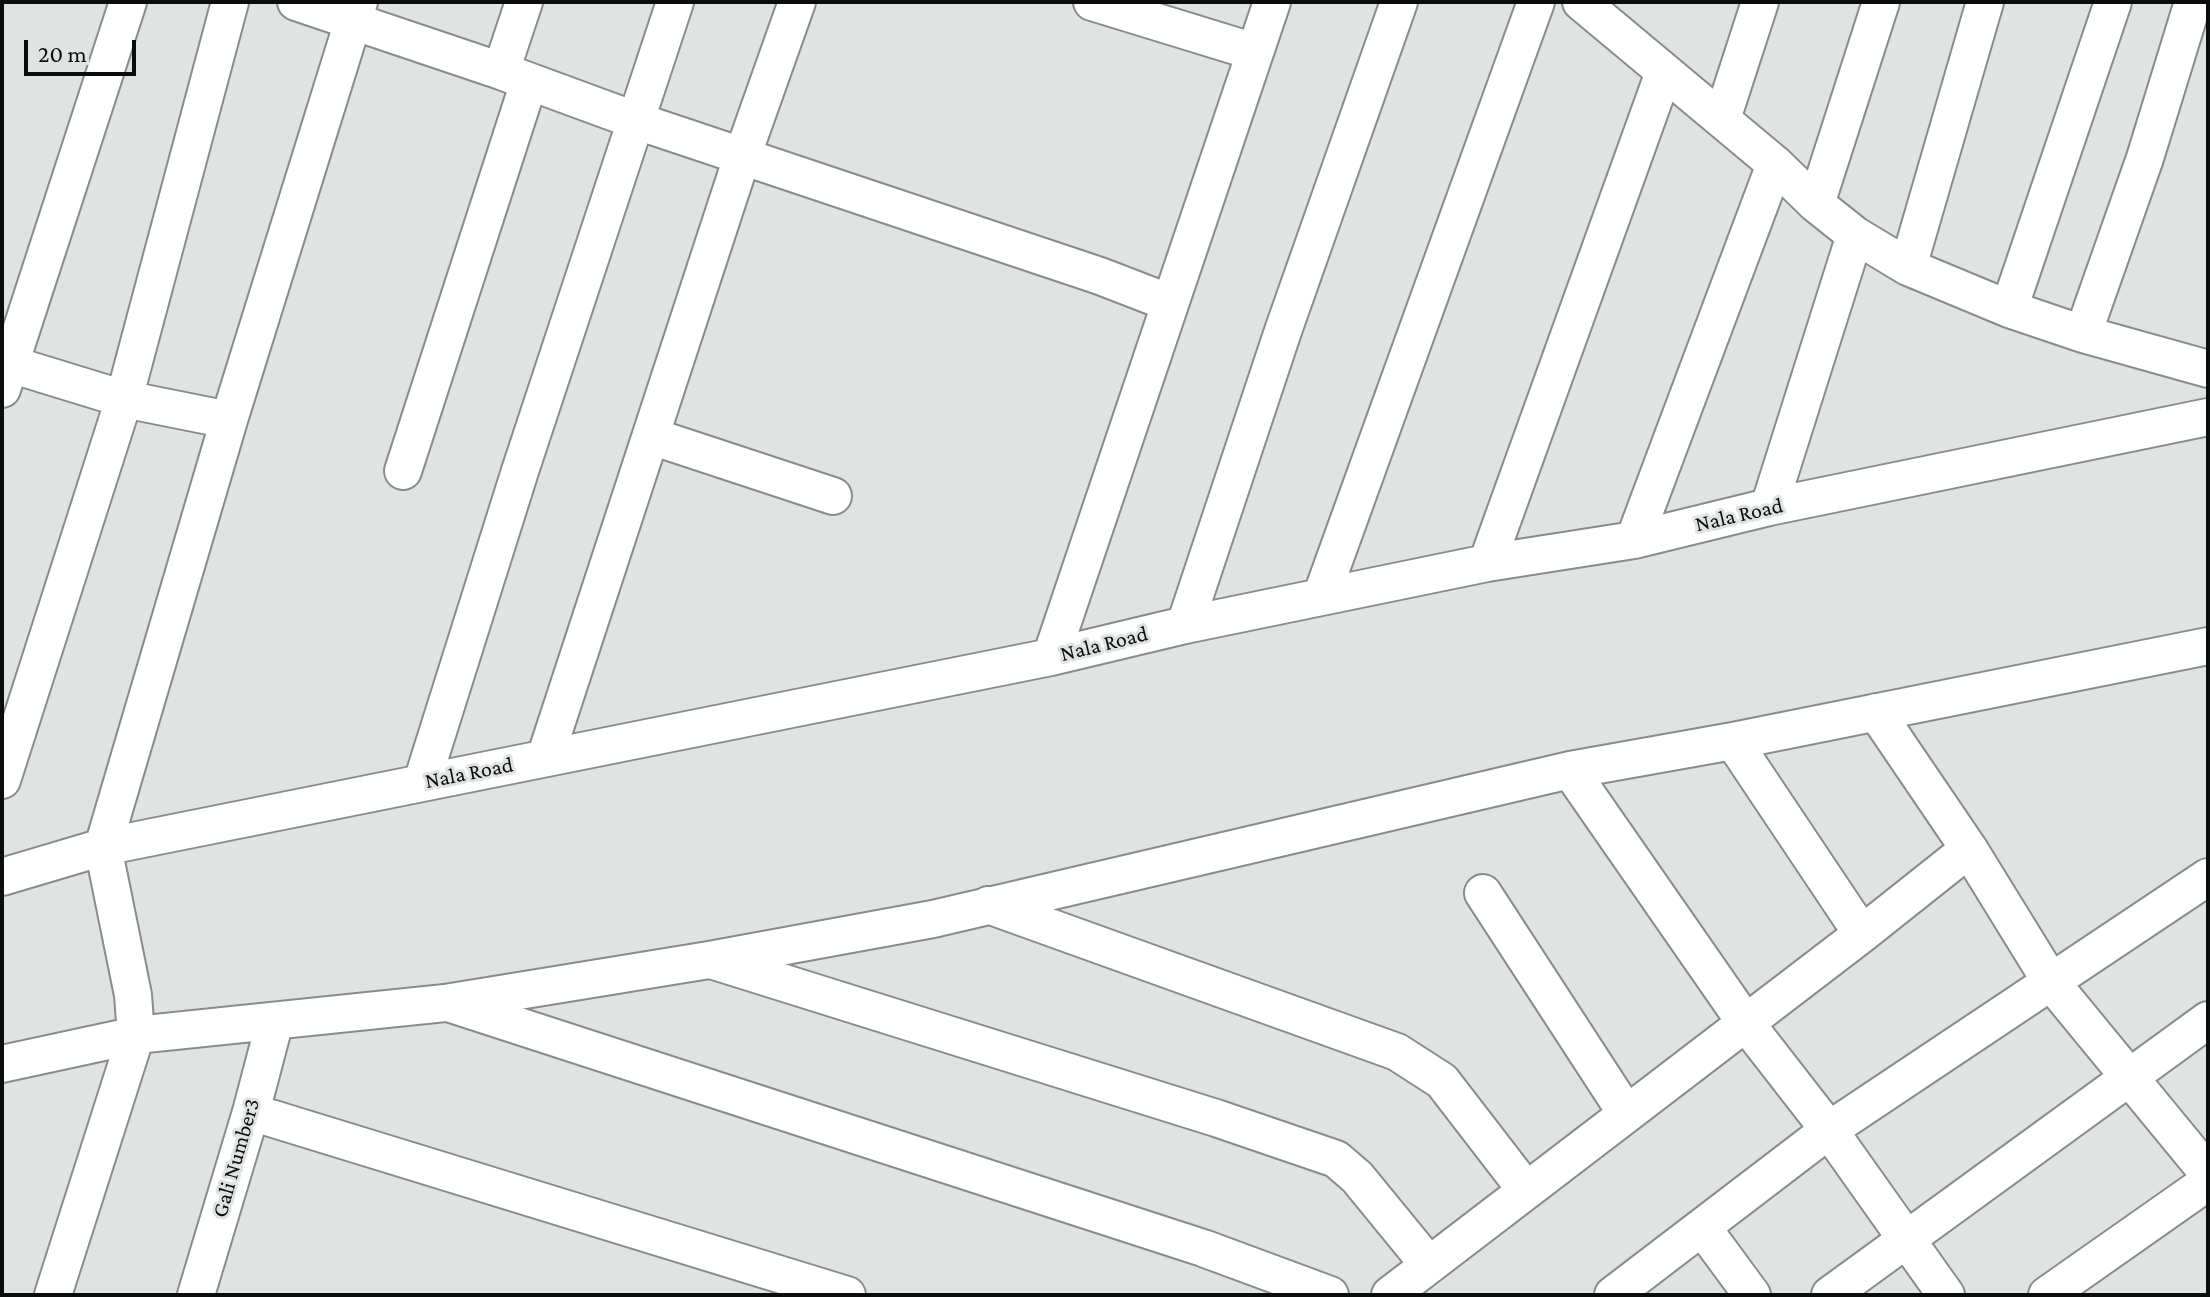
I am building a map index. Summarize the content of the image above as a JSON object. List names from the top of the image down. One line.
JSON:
{"streets":{"street":["Nala Road","Gali Number3"]},"scale_bar":"20 m"}
